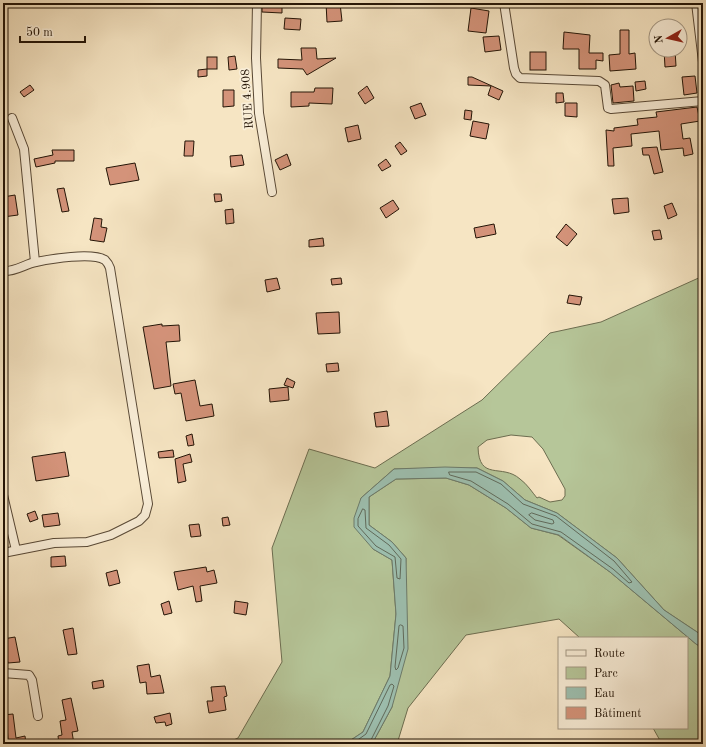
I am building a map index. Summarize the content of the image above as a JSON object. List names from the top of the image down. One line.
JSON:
{"streets":{"street":["RUE 4.908"]},"legend":["Route","Parc","Eau","Bâtiment"],"scale_bar":"50 m","north":"left"}
